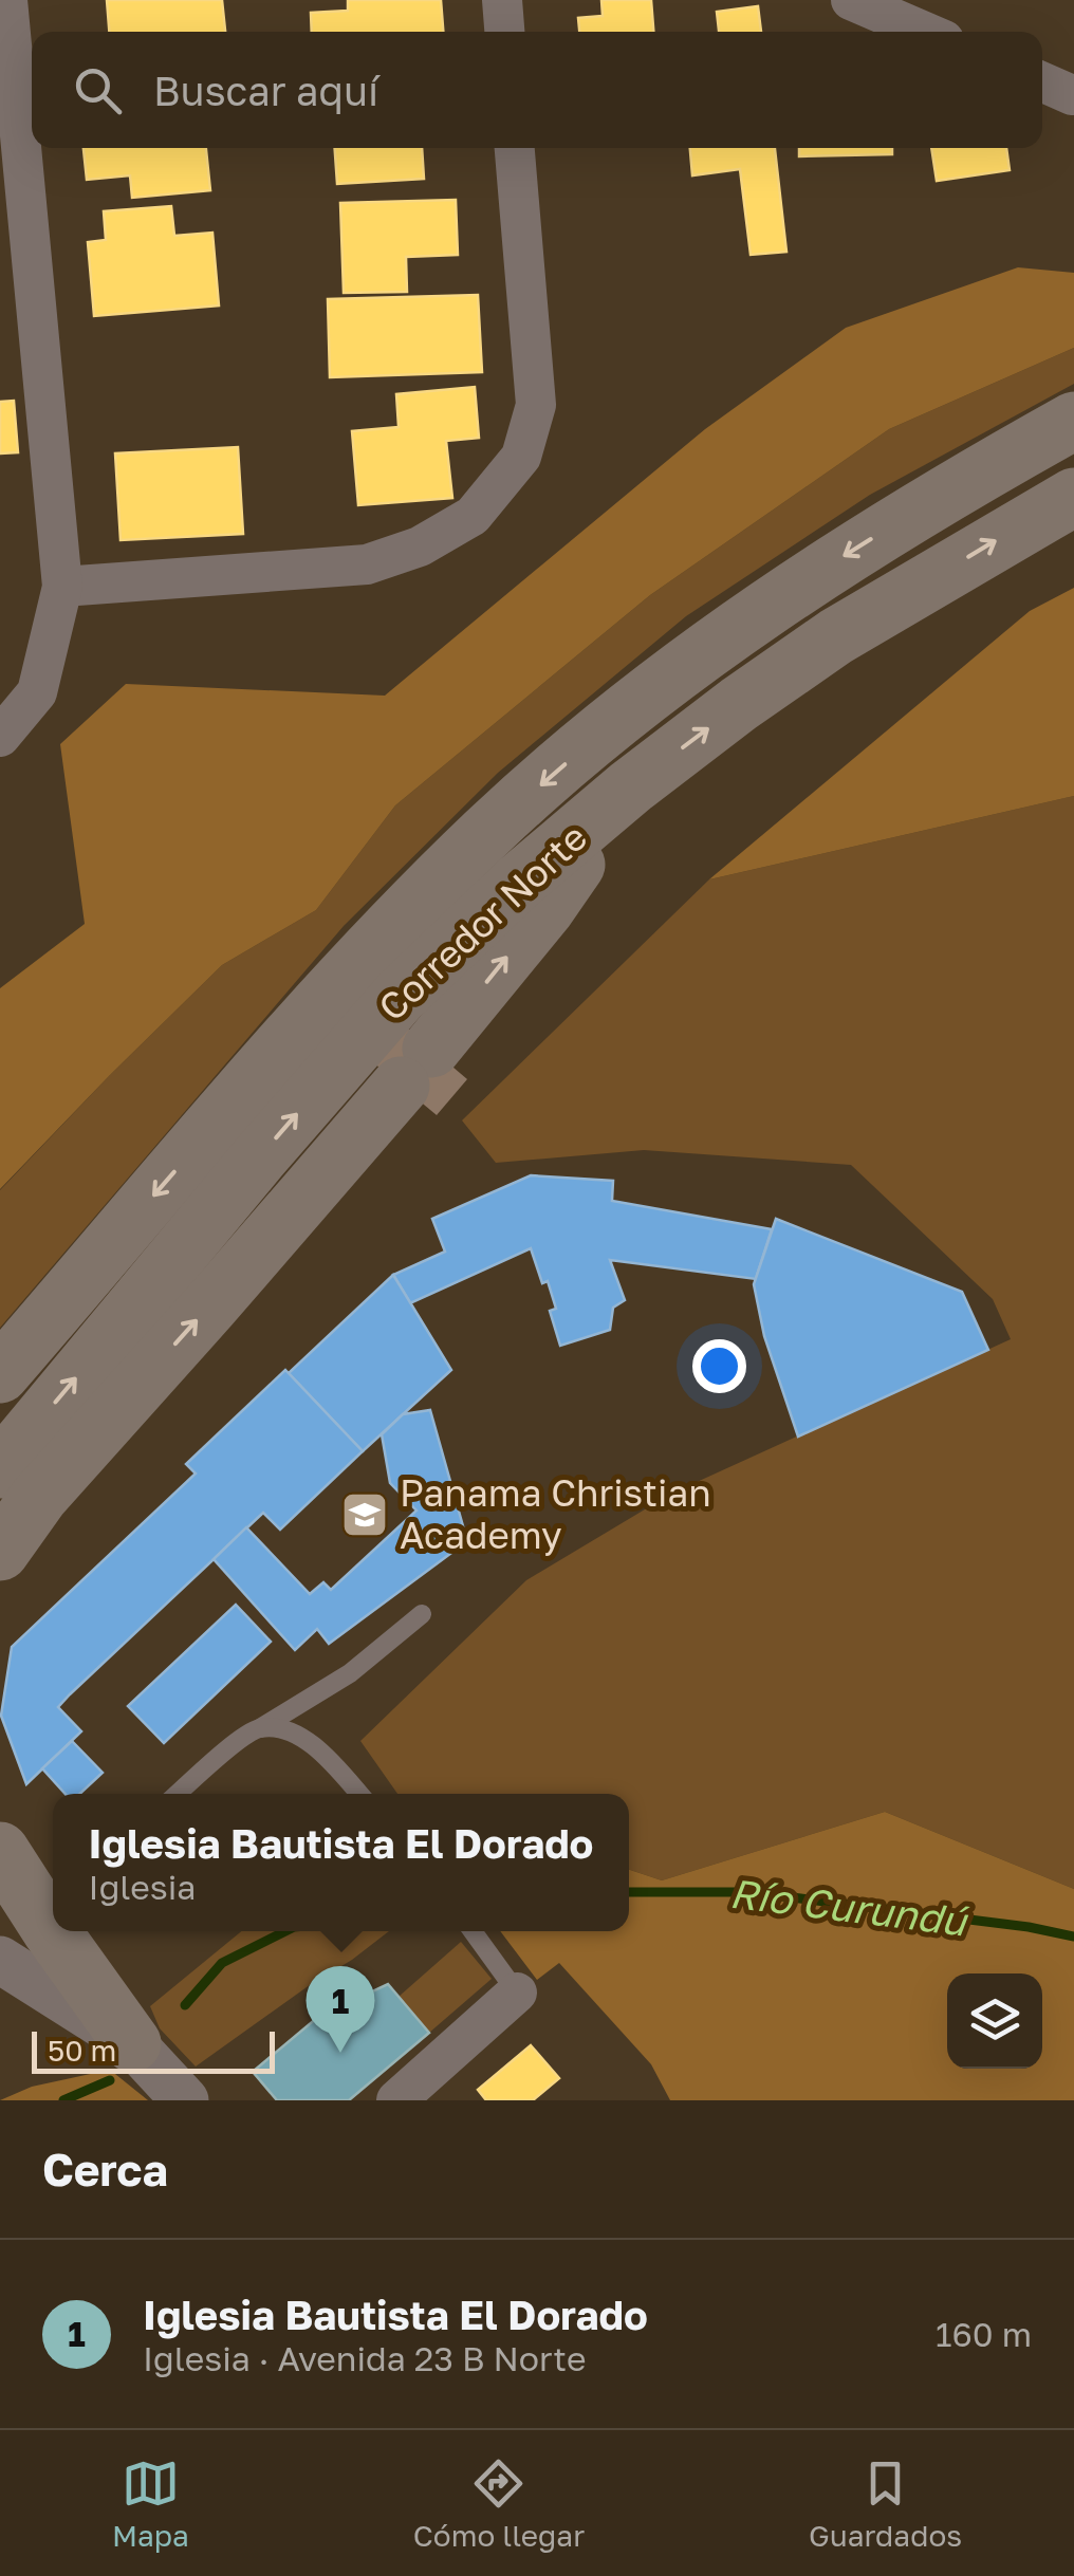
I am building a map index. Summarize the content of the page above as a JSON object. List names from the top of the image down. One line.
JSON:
{"streets":{"highway":["Corredor Norte"]},"water":["Río Curundú"],"places":{"school or university":["Panama Christian Academy"]},"scale_bar":"50 m","page":{"search":"Buscar aquí","popup":["Iglesia Bautista El Dorado","Iglesia"],"pins":"1","scale":"50 m","heading":"Cerca","list":[{"mark":"1","name":"Iglesia Bautista El Dorado","note":"Iglesia · Avenida 23 B Norte","value":"160 m"}],"nav":["Mapa","Cómo llegar","Guardados"]}}
